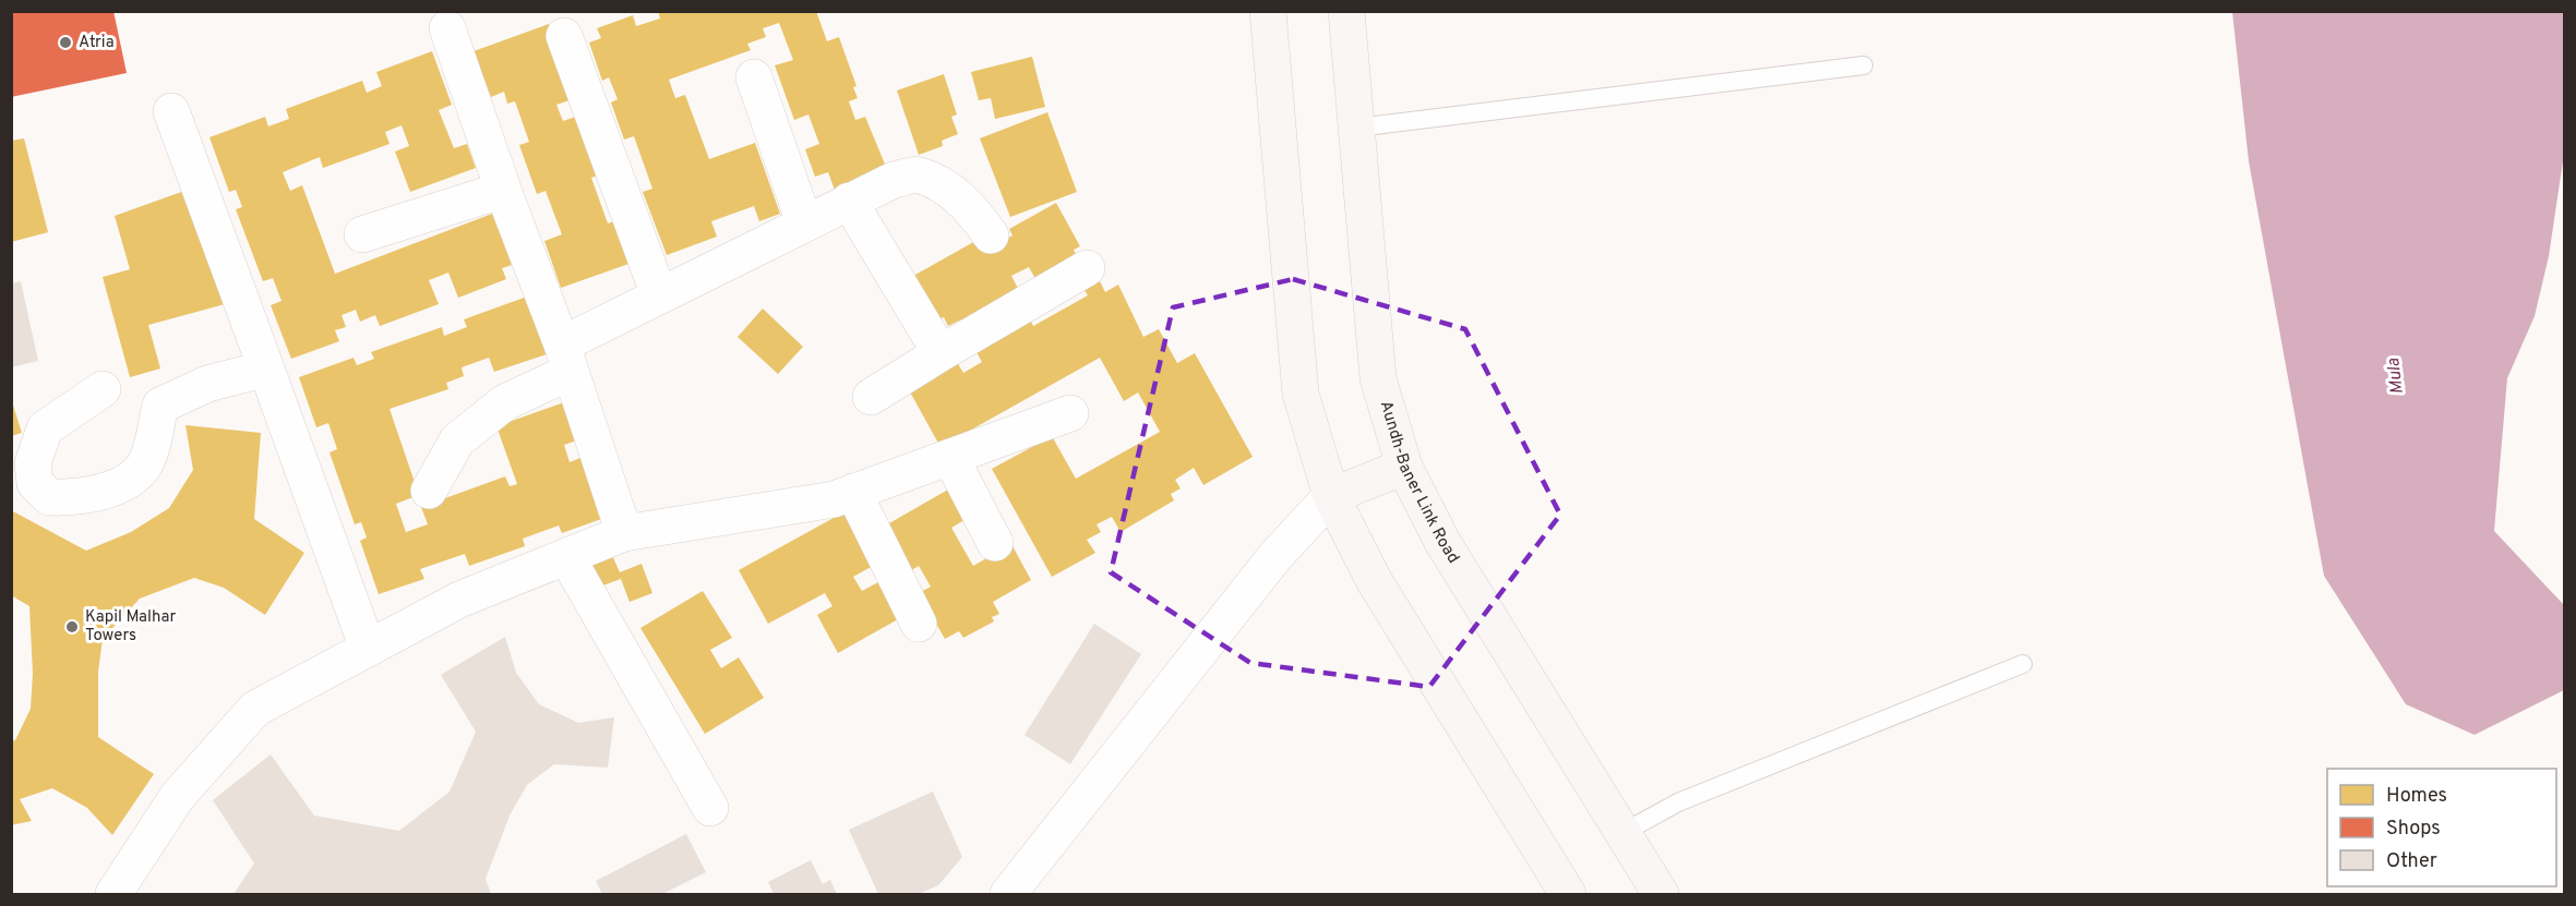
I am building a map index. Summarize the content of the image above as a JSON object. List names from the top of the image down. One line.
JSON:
{"streets":{"main road":["Aundh-Baner Link Road"]},"water":["Mula"],"places":["Atria","Kapil Malhar Towers"],"legend":["Homes","Shops","Other"]}
